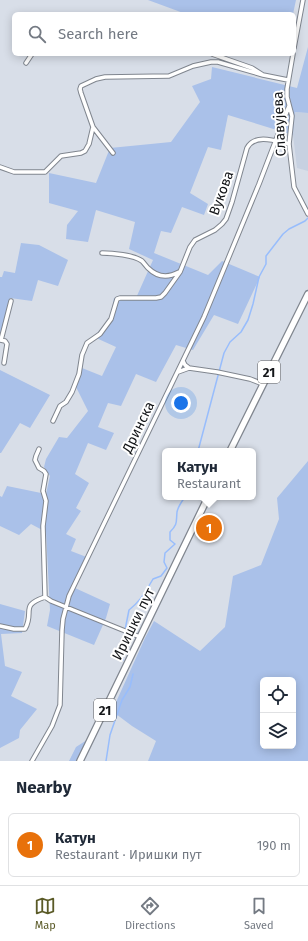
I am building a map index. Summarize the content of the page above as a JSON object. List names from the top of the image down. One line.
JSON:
{"streets":{"main road":["21","Иришки пут"],"street":["Славујева","Вукова","Дринска"]},"crossings":[["Славујева","Вукова"],["Славујева","Дринска"],["Вукова","Дринска"]],"page":{"search":"Search here","popup":["Катун","Restaurant"],"pins":"1","heading":"Nearby","list":[{"mark":"1","name":"Катун","note":"Restaurant · Иришки пут","value":"190 m"}],"nav":["Map","Directions","Saved"]}}
